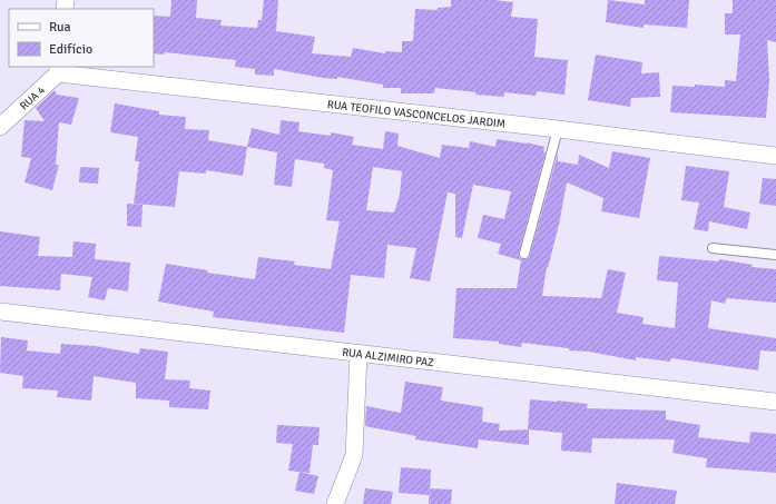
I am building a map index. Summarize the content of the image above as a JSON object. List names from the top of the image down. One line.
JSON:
{"streets":{"street":["RUA 4","RUA TEOFILO VASCONCELOS JARDIM","RUA ALZIMIRO PAZ"]},"crossings":[["RUA 4","RUA TEOFILO VASCONCELOS JARDIM"]],"legend":["Rua","Edifício"]}
